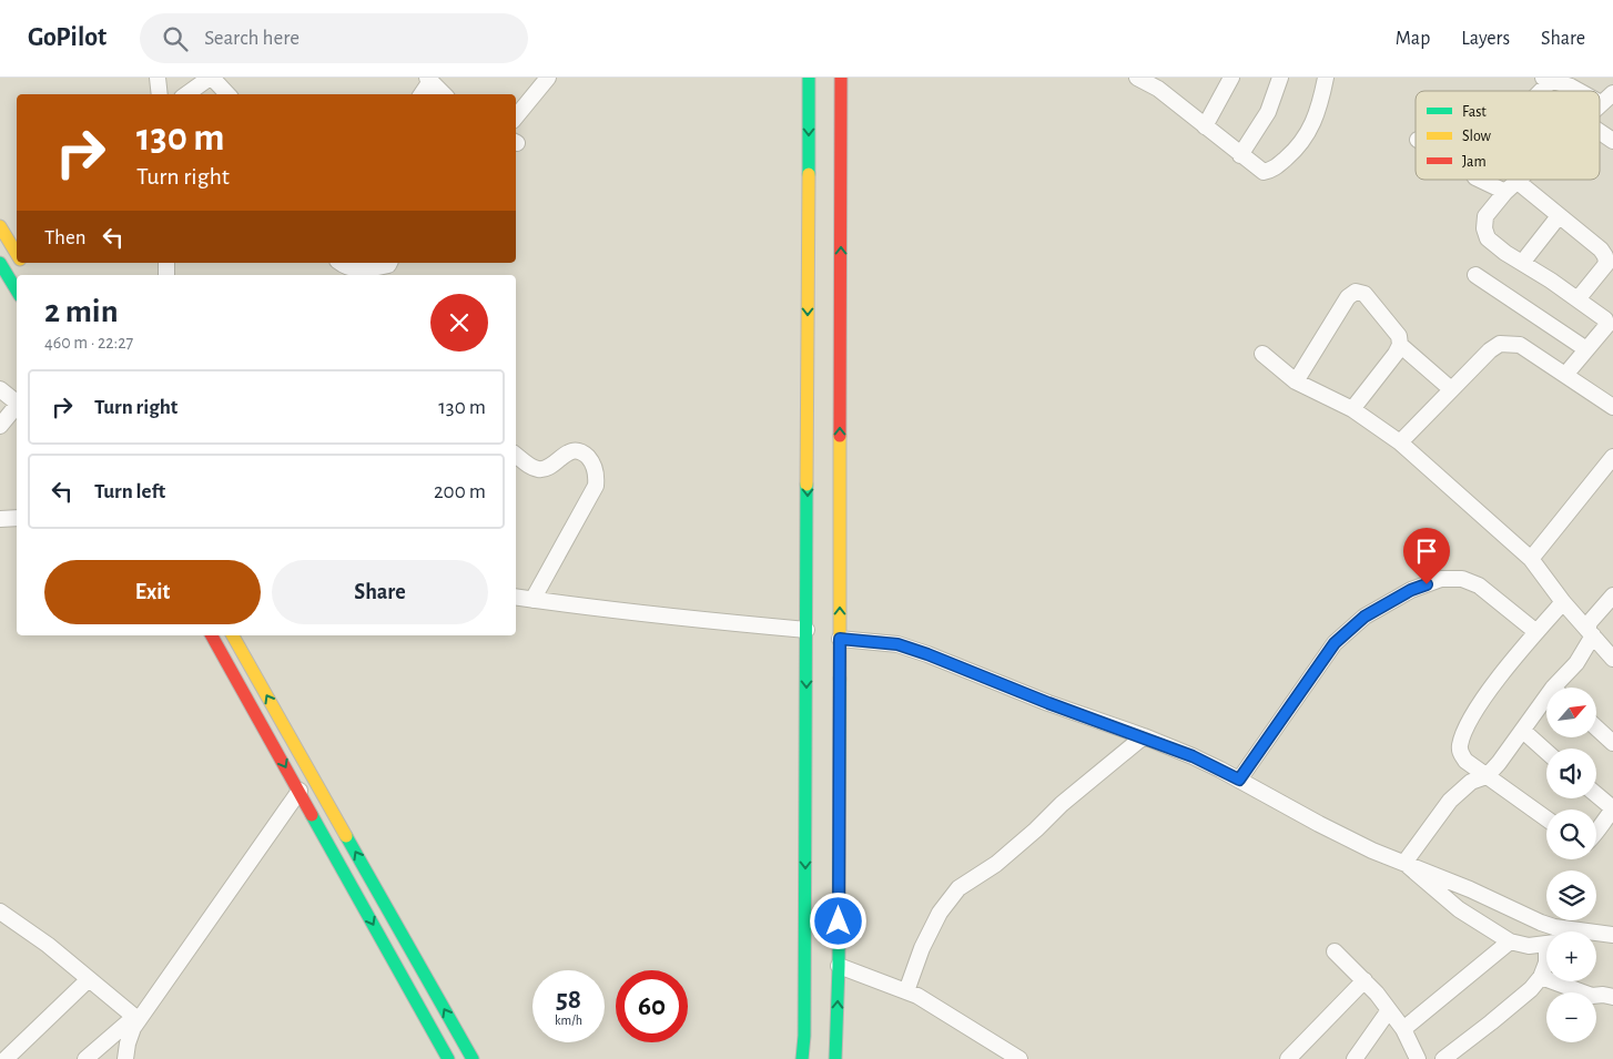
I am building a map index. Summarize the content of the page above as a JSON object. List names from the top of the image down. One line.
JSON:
{"legend":["Fast","Slow","Jam"],"north":"top right","page":{"header":"GoPilot","search":"Search here","nav":["Map","Layers","Share"],"turn":["130 m","Turn right"],"then":"Then","heading":["2 min","460 m · 22:27"],"list":[{"name":"Turn right","value":"130 m"},{"name":"Turn left","value":"200 m"}],"buttons":["Exit","Share"],"map_buttons":["+","−"],"speed":"58 km/h","limit":"60"}}
